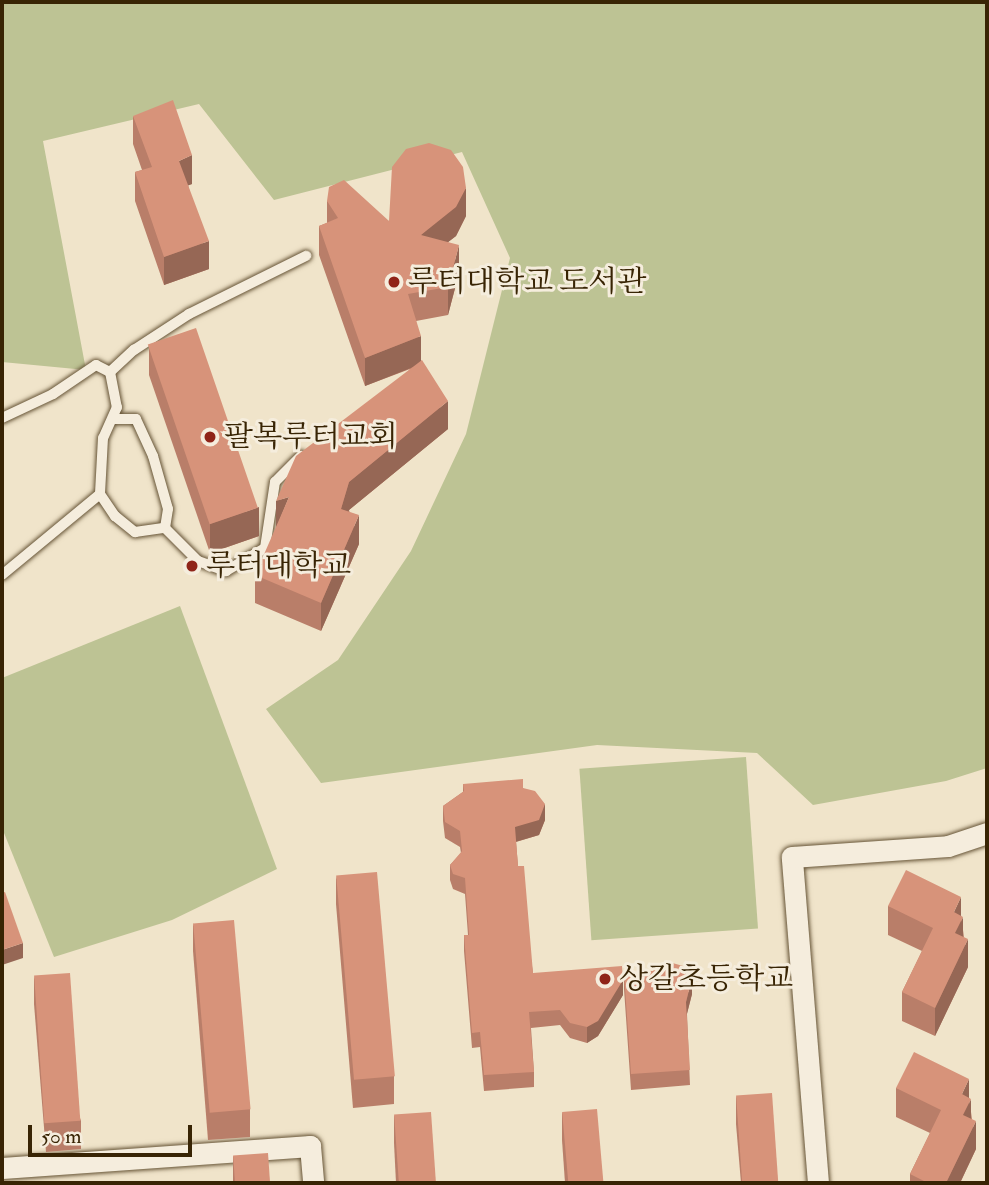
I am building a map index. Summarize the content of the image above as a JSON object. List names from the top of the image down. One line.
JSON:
{"places":["루터대학교 도서관","팔복루터교회","루터대학교","상갈초등학교"],"scale_bar":"50 m"}
